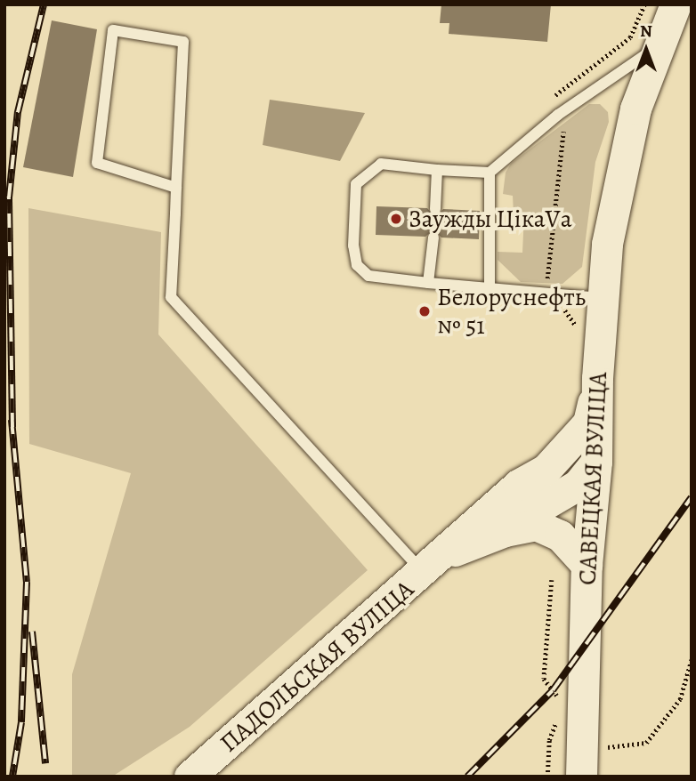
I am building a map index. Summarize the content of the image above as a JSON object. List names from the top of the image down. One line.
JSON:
{"streets":{"main road":["САВЕЦКАЯ ВУЛІЦА","ПАДОЛЬСКАЯ ВУЛІЦА"]},"crossings":[["САВЕЦКАЯ ВУЛІЦА","ПАДОЛЬСКАЯ ВУЛІЦА"]],"places":["Заужды ЦікаVа","Белоруснефть № 51"],"north":"top"}
